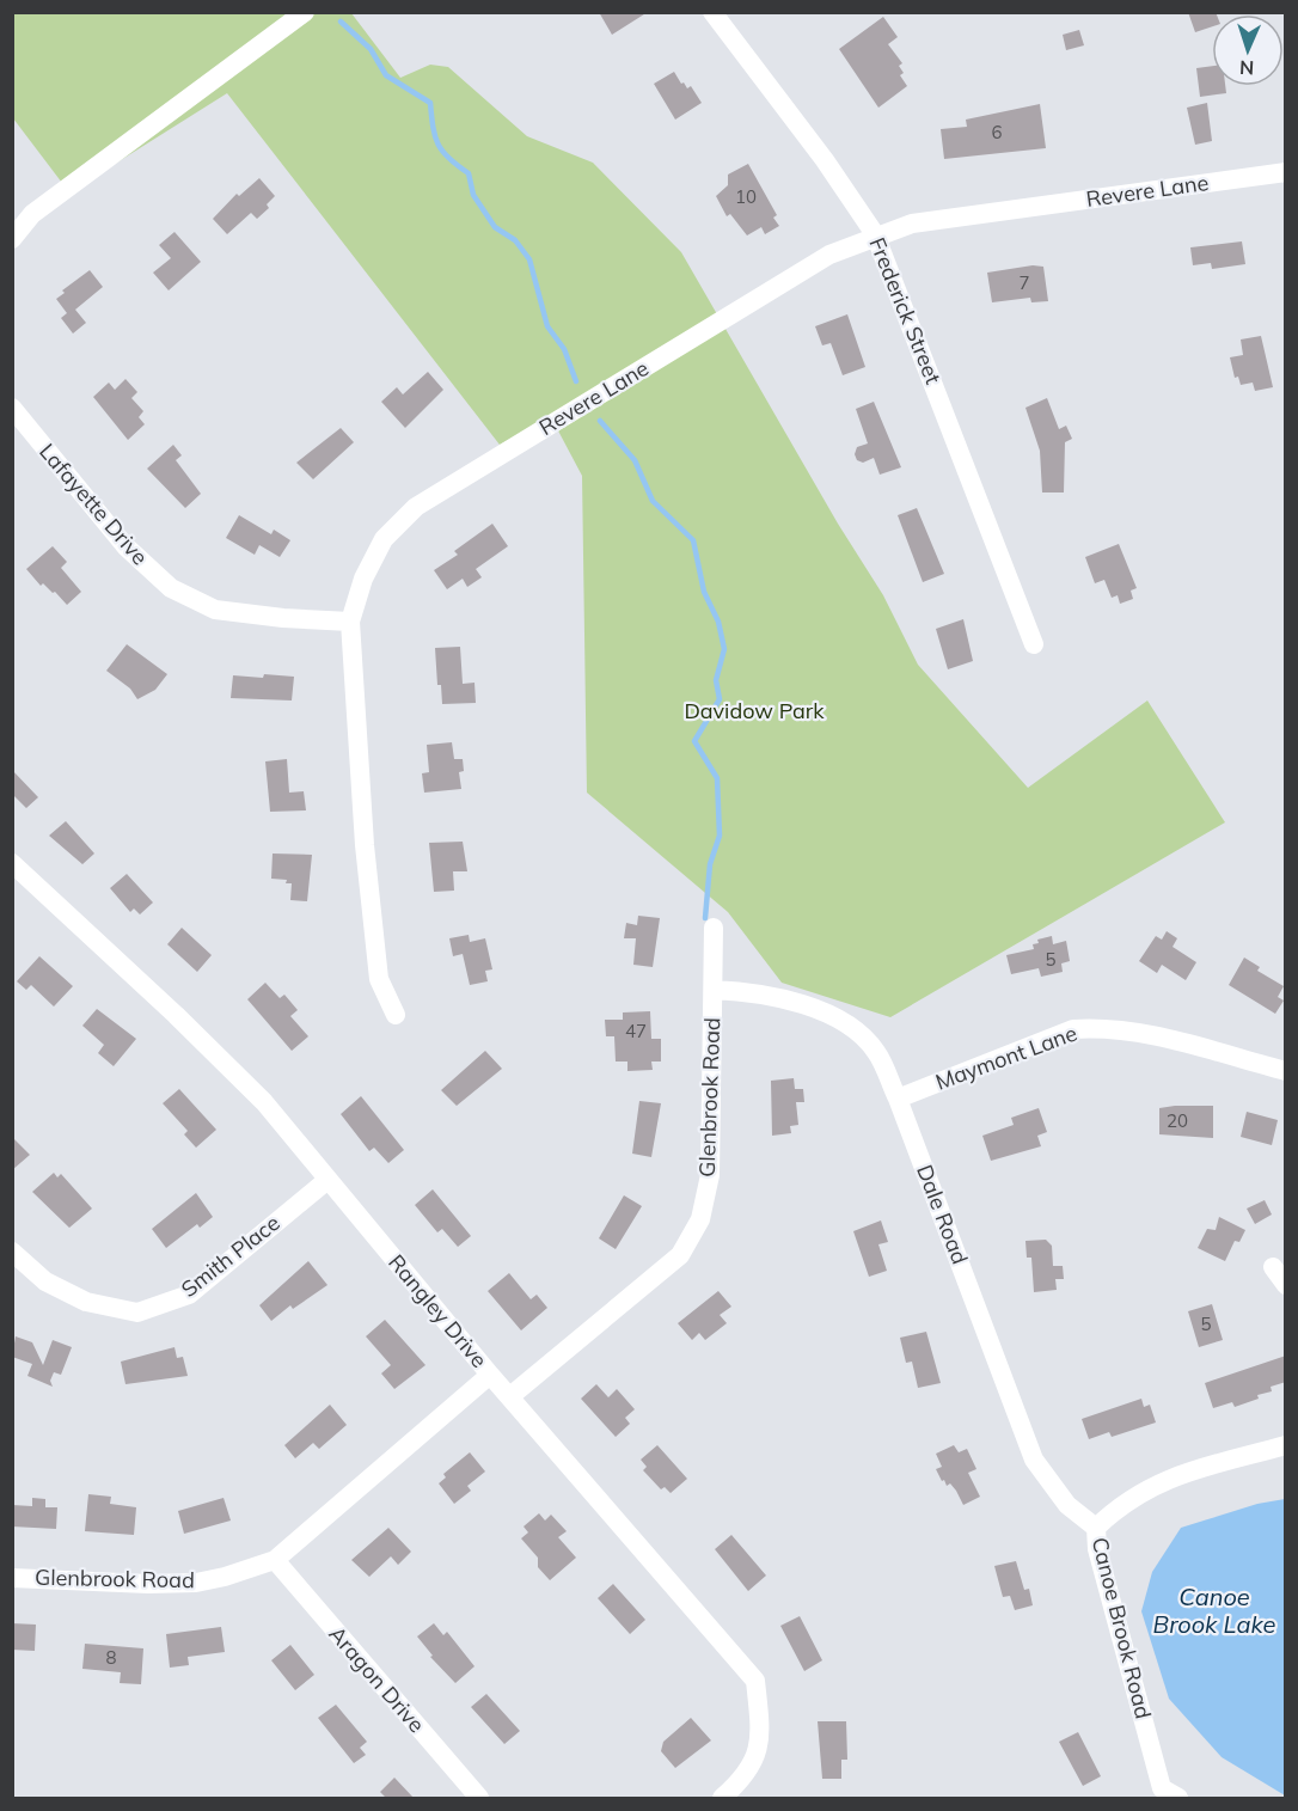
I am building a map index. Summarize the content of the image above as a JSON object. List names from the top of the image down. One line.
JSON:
{"streets":{"street":["Revere Lane","Frederick Street","Lafayette Drive","Maymont Lane","Glenbrook Road","Dale Road","Smith Place","Rangley Drive","Canoe Brook Road","Aragon Drive"]},"crossings":[["Revere Lane","Frederick Street"],["Revere Lane","Lafayette Drive"],["Maymont Lane","Dale Road"],["Glenbrook Road","Dale Road"],["Glenbrook Road","Rangley Drive"],["Glenbrook Road","Aragon Drive"],["Dale Road","Canoe Brook Road"],["Smith Place","Rangley Drive"]],"water":["Canoe Brook Lake"],"parks":["Davidow Park"],"house_numbers":["6","10","7","5","47","20","5","8"],"north":"bottom"}
